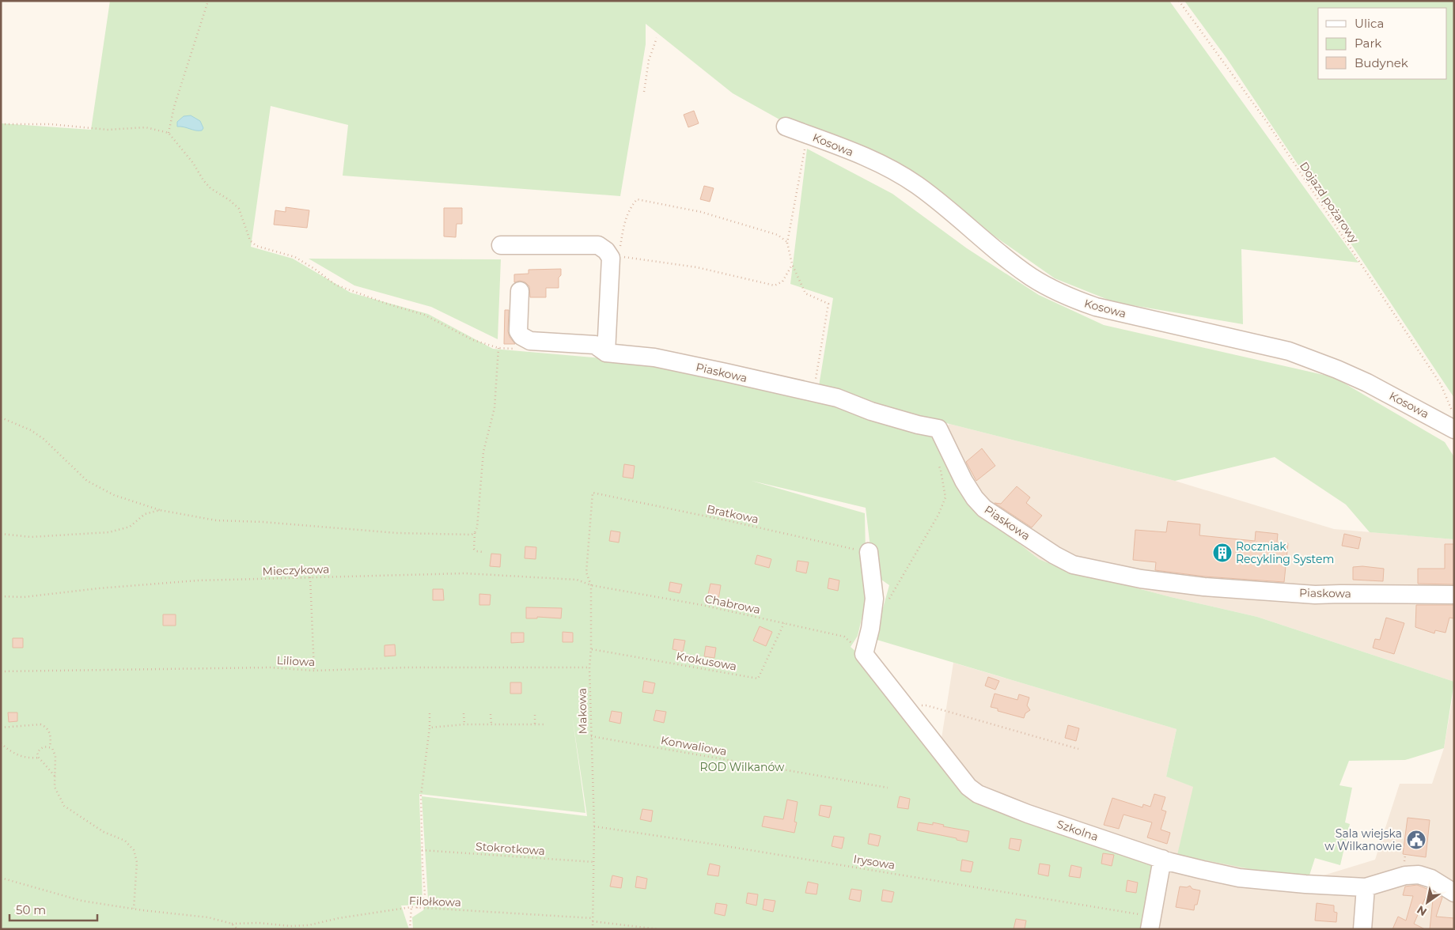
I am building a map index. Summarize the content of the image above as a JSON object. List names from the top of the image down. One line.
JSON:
{"streets":{"street":["Kosowa","Piaskowa","Szkolna"],"path":["Dojazd pożarowy","Bratkowa","Mieczykowa","Chabrowa","Liliowa","Krokusowa","Makowa","Konwaliowa","Stokrotkowa","Irysowa","Filołkowa"]},"crossings":[["Kosowa","Dojazd pożarowy"],["Bratkowa","Makowa"],["Mieczykowa","Chabrowa"],["Mieczykowa","Makowa"],["Chabrowa","Krokusowa"],["Chabrowa","Makowa"],["Chabrowa","Szkolna"],["Liliowa","Makowa"],["Krokusowa","Makowa"],["Makowa","Konwaliowa"],["Makowa","Stokrotkowa"],["Makowa","Irysowa"],["Makowa","Filołkowa"]],"parks":["ROD Wilkanów"],"places":{"building":["Roczniak Recykling System"],"public building":["Sala wiejska w Wilkanowie"]},"legend":["Ulica","Park","Budynek"],"scale_bar":"50 m","north":"bottom left"}
